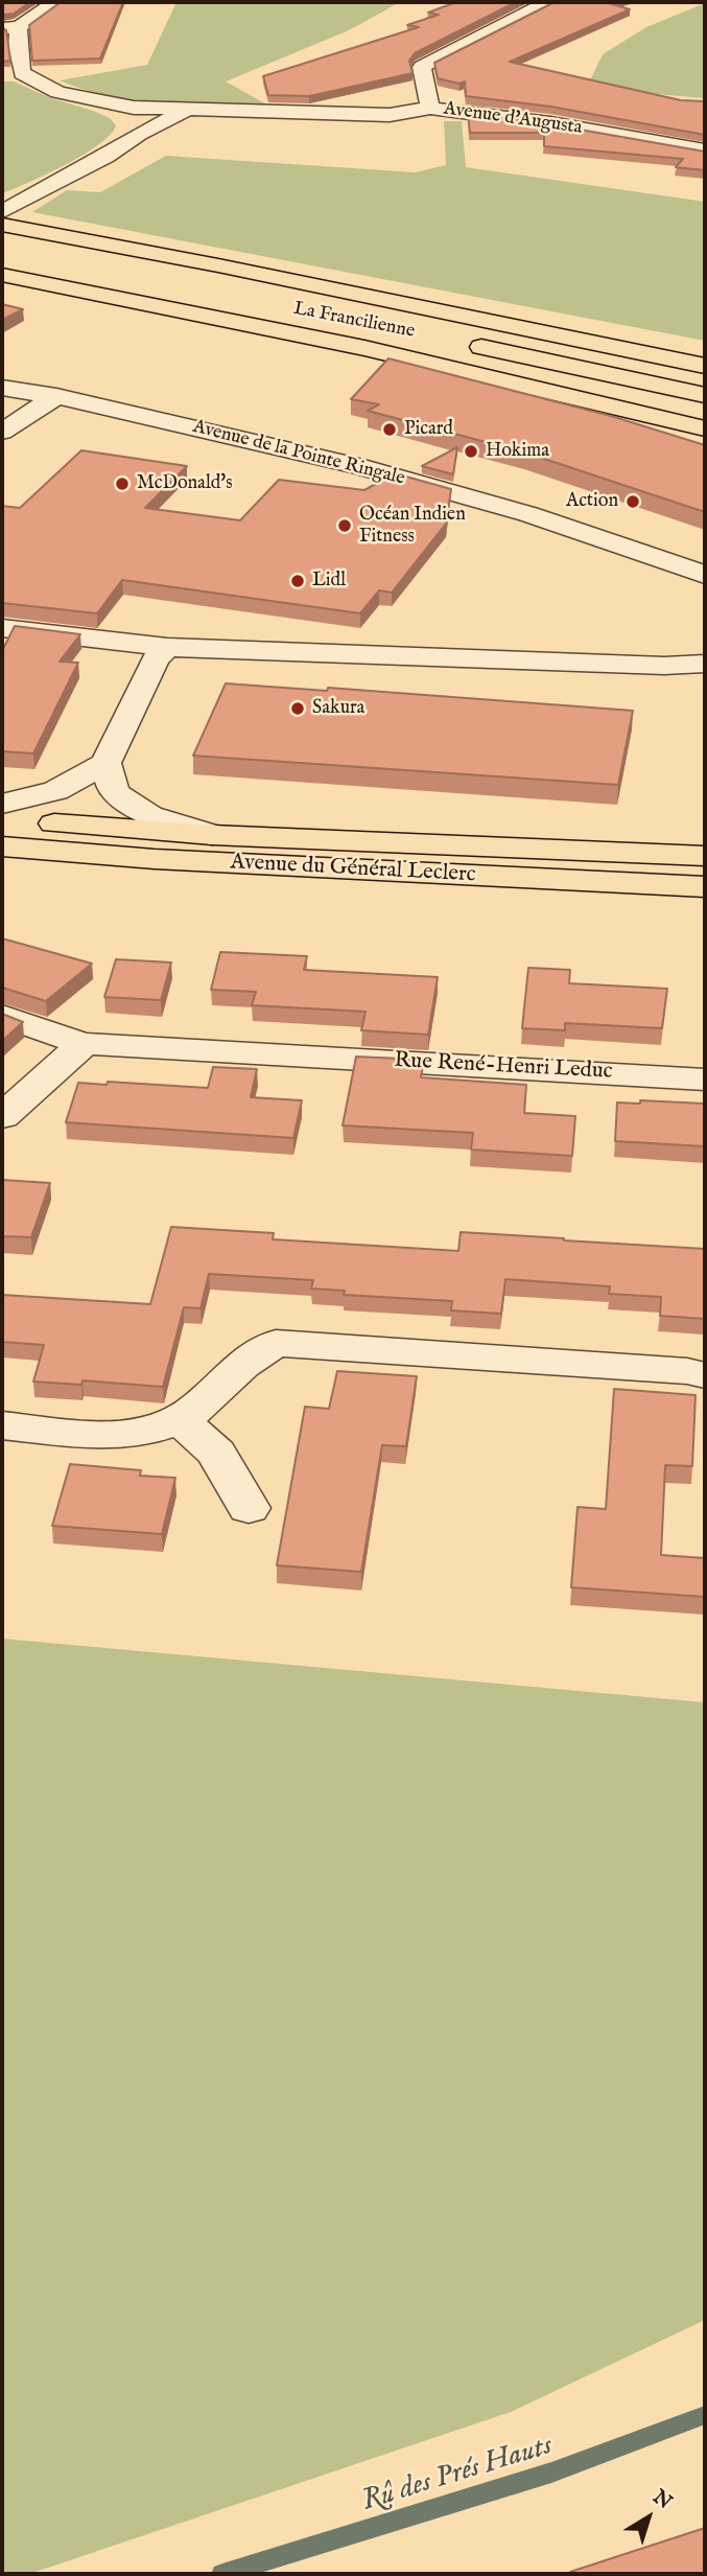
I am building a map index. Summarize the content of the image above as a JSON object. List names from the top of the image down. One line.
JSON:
{"streets":{"main road":["La Francilienne","Avenue du Général Leclerc"],"street":["Avenue d'Augusta","Avenue de la Pointe Ringale","Rue René-Henri Leduc"]},"water":["Rû des Prés Hauts"],"places":["Picard","Hokima","McDonald's","Action","Océan Indien Fitness","Lidl","Sakura"],"north":"top right"}
